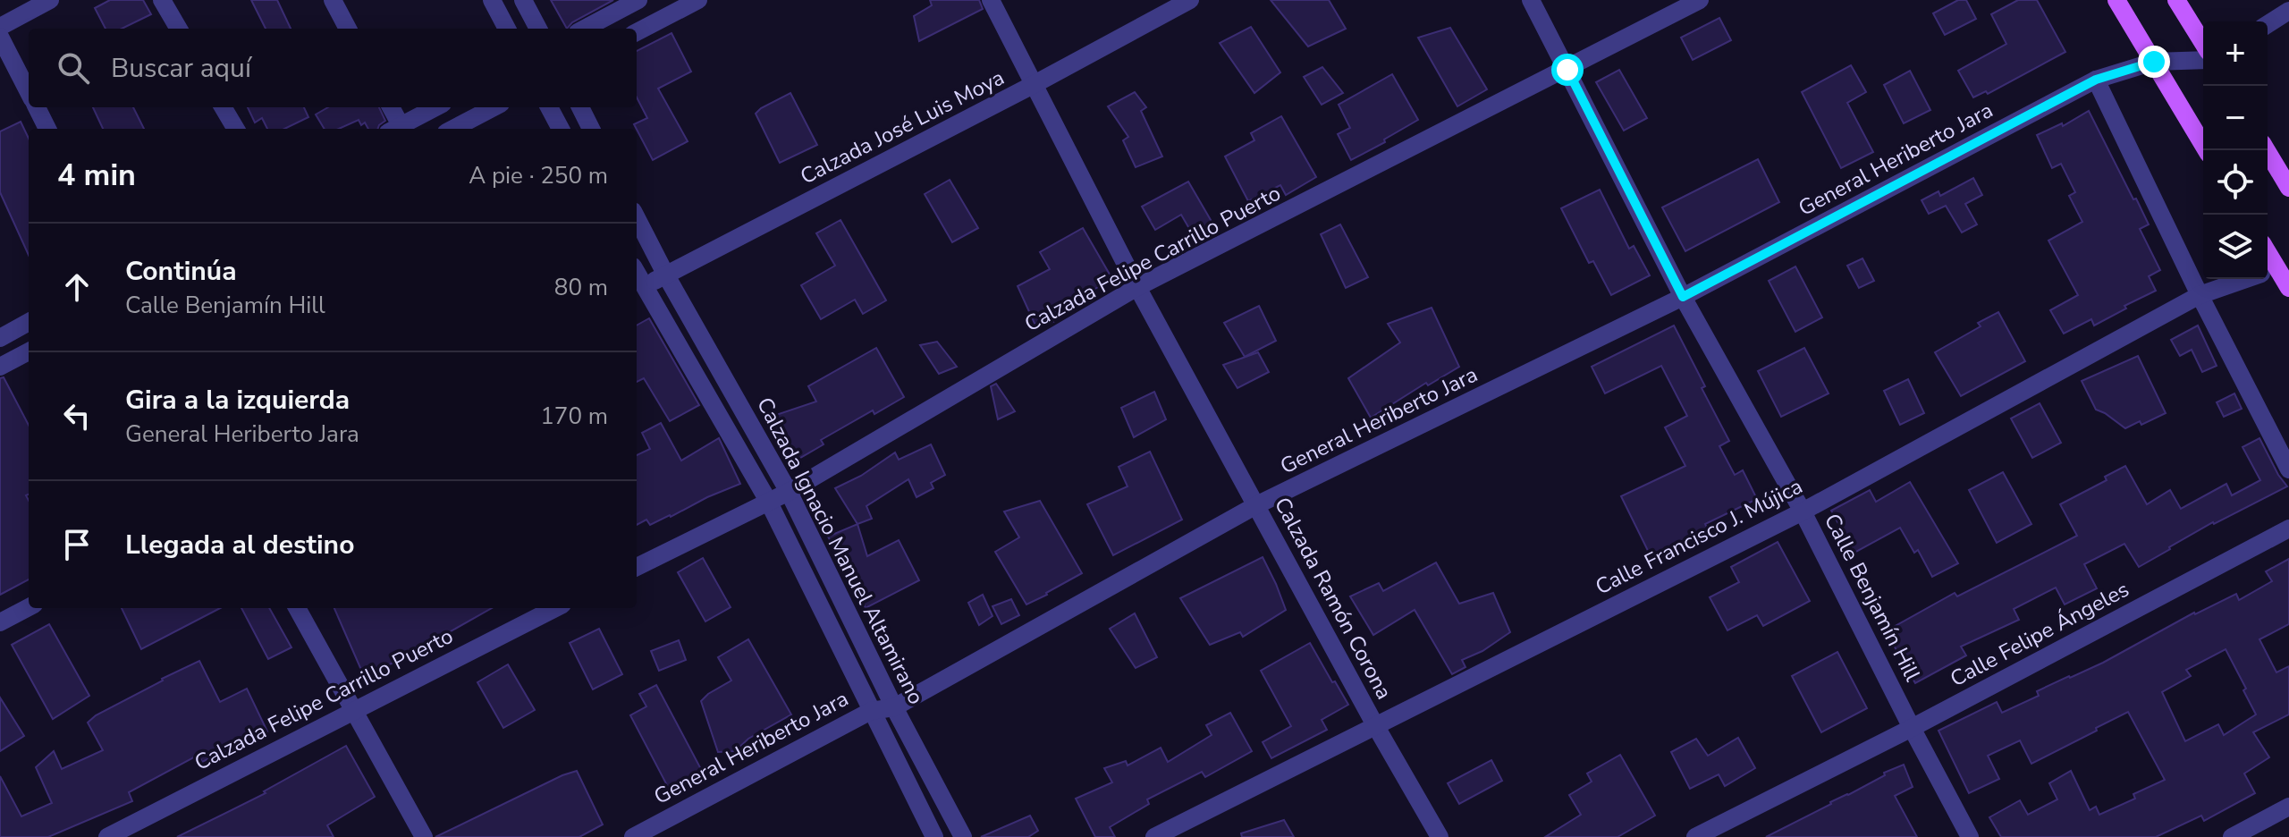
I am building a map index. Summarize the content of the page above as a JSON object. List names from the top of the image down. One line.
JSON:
{"streets":{"street":["Calzada José Luis Moya","General Heriberto Jara","Calzada Felipe Carrillo Puerto","Calle Francisco J. Mújica","Calzada Ignacio Manuel Altamirano","Calle Benjamín Hill","Calzada Ramón Corona","Calle Felipe Ángeles"]},"crossings":[["Calzada José Luis Moya","Calzada Ignacio Manuel Altamirano"],["Calzada José Luis Moya","Calzada Ramón Corona"],["General Heriberto Jara","Calzada Ignacio Manuel Altamirano"],["General Heriberto Jara","Calle Benjamín Hill"],["General Heriberto Jara","Calzada Ramón Corona"],["Calzada Felipe Carrillo Puerto","Calzada Ignacio Manuel Altamirano"],["Calzada Felipe Carrillo Puerto","Calle Benjamín Hill"],["Calzada Felipe Carrillo Puerto","Calzada Ramón Corona"],["Calle Francisco J. Mújica","Calle Benjamín Hill"],["Calle Francisco J. Mújica","Calzada Ramón Corona"],["Calle Benjamín Hill","Calle Felipe Ángeles"]],"page":{"map_buttons":["+","−"],"search":"Buscar aquí","heading":["4 min","A pie · 250 m"],"list":[["Continúa","Calle Benjamín Hill","80 m"],["Gira a la izquierda","General Heriberto Jara","170 m"],"Llegada al destino"]}}
